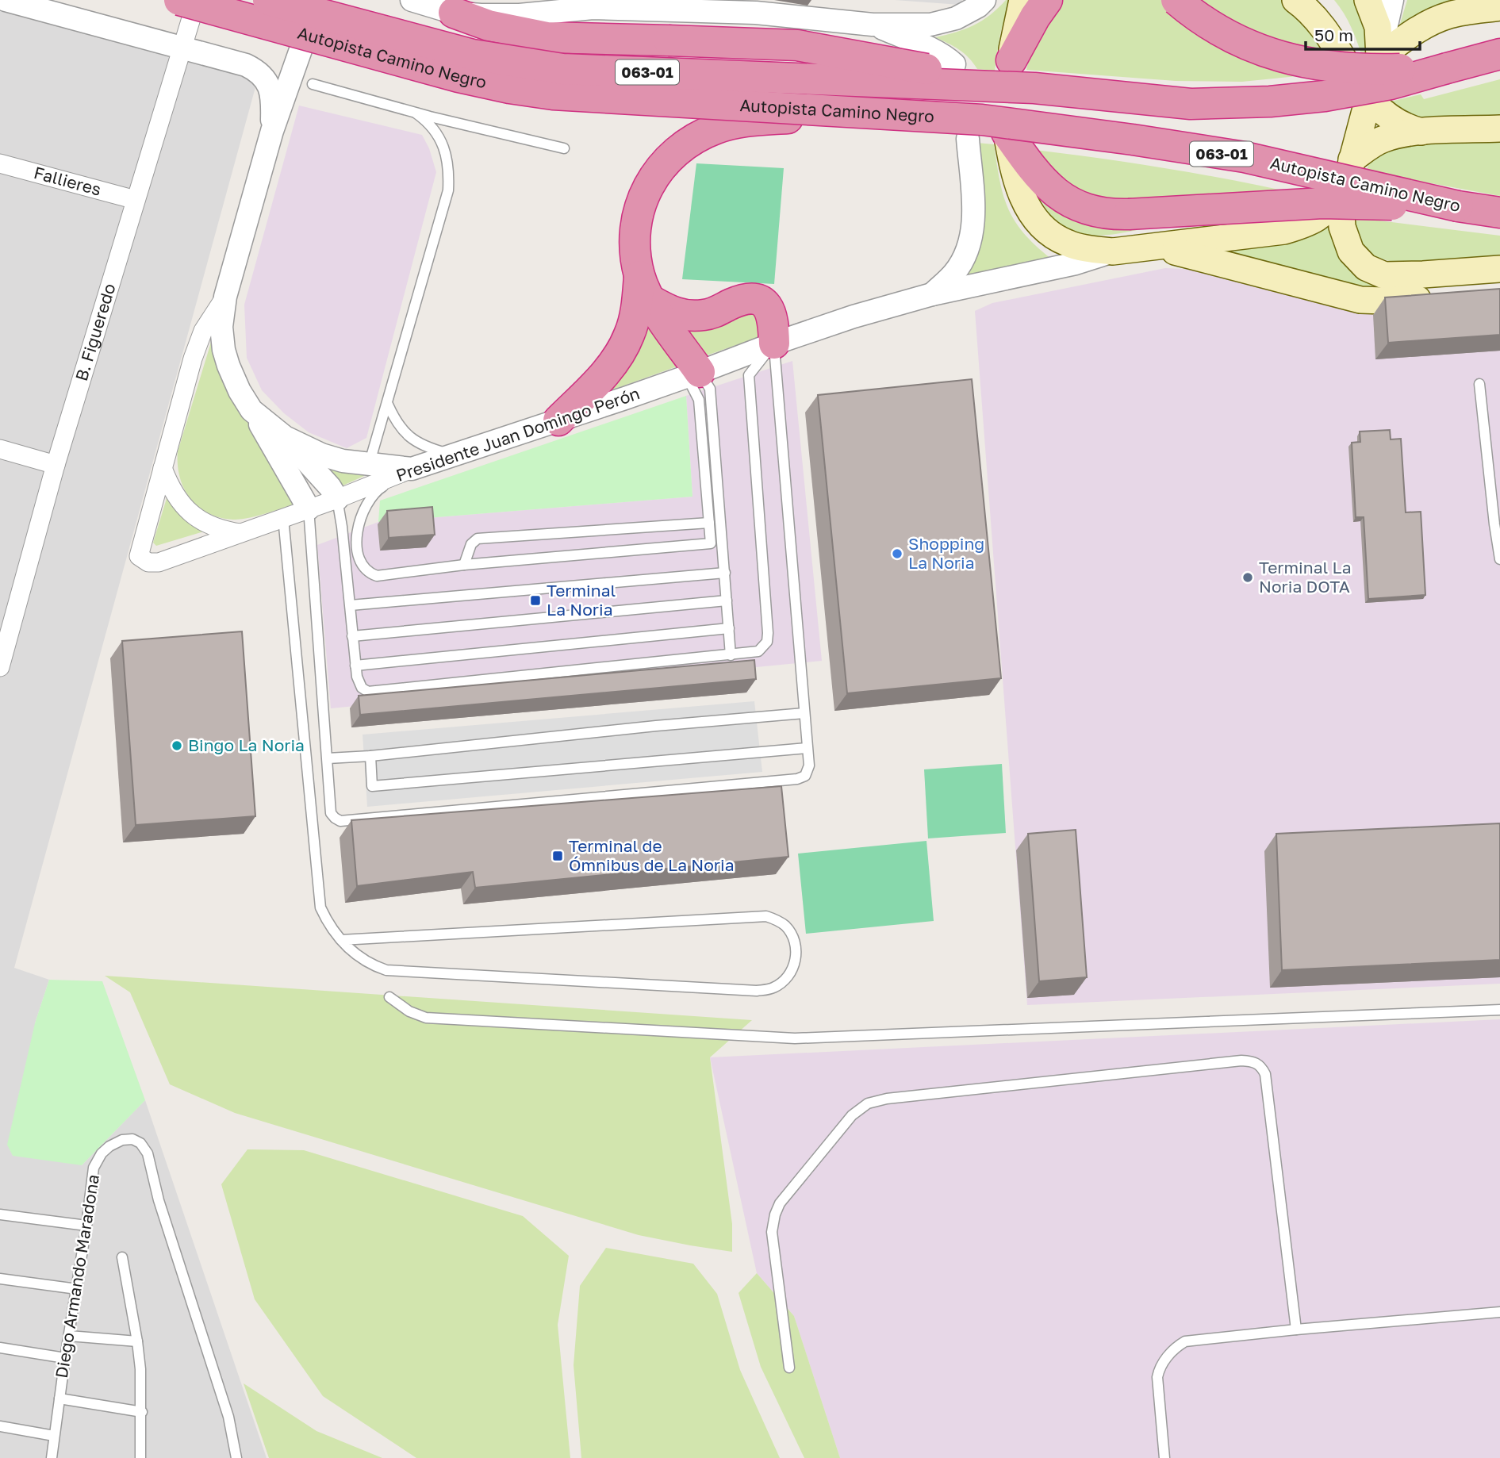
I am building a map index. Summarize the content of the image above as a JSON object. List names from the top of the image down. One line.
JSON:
{"streets":{"highway":["Autopista Camino Negro","063-01"],"street":["Fallieres","B. Figueredo","Presidente Juan Domingo Perón"],"lane":["Diego Armando Maradona"]},"crossings":[["Fallieres","B. Figueredo"]],"places":{"other":["Shopping La Noria","Terminal La Noria DOTA","Bingo La Noria"],"transit":["Terminal La Noria","Terminal de Ómnibus de La Noria"]},"scale_bar":"50 m"}
